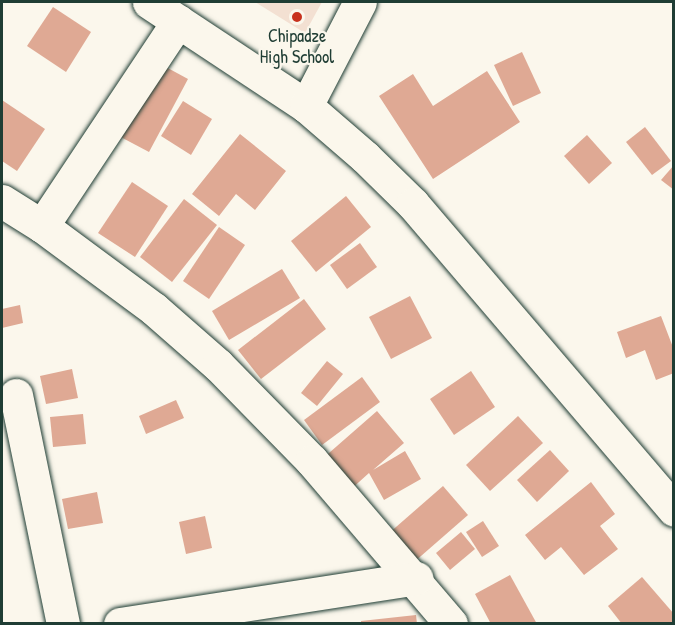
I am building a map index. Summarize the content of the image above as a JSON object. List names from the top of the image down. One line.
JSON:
{"places":["Chipadze High School"]}
